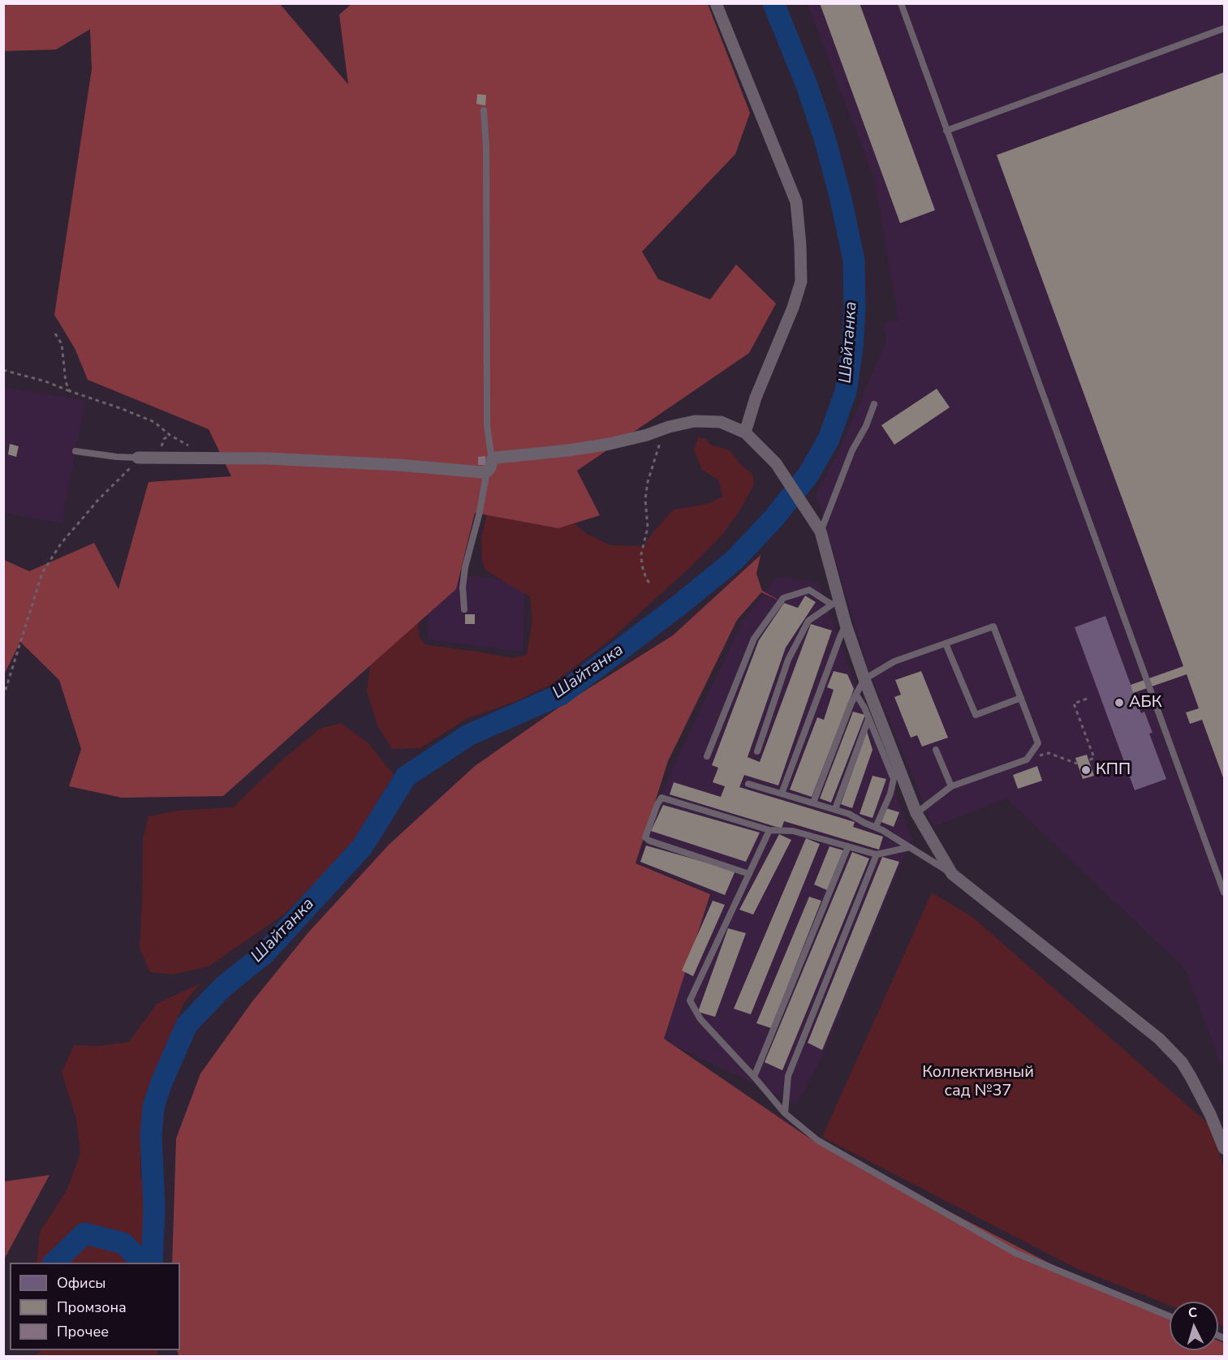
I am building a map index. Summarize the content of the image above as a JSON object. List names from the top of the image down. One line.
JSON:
{"water":["Шайтанка"],"parks":["Коллективный сад №37"],"places":["АБК","КПП"],"legend":["Офисы","Промзона","Прочее"],"north":"top"}
